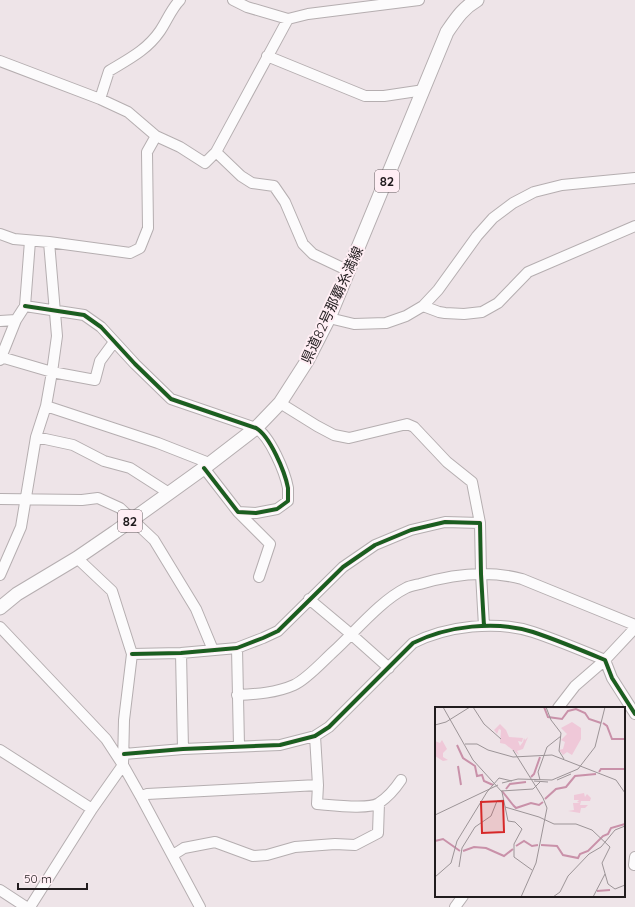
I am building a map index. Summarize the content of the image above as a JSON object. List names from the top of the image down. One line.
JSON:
{"streets":{"main road":["82","県道82号那覇糸満線"]},"scale_bar":"50 m"}
